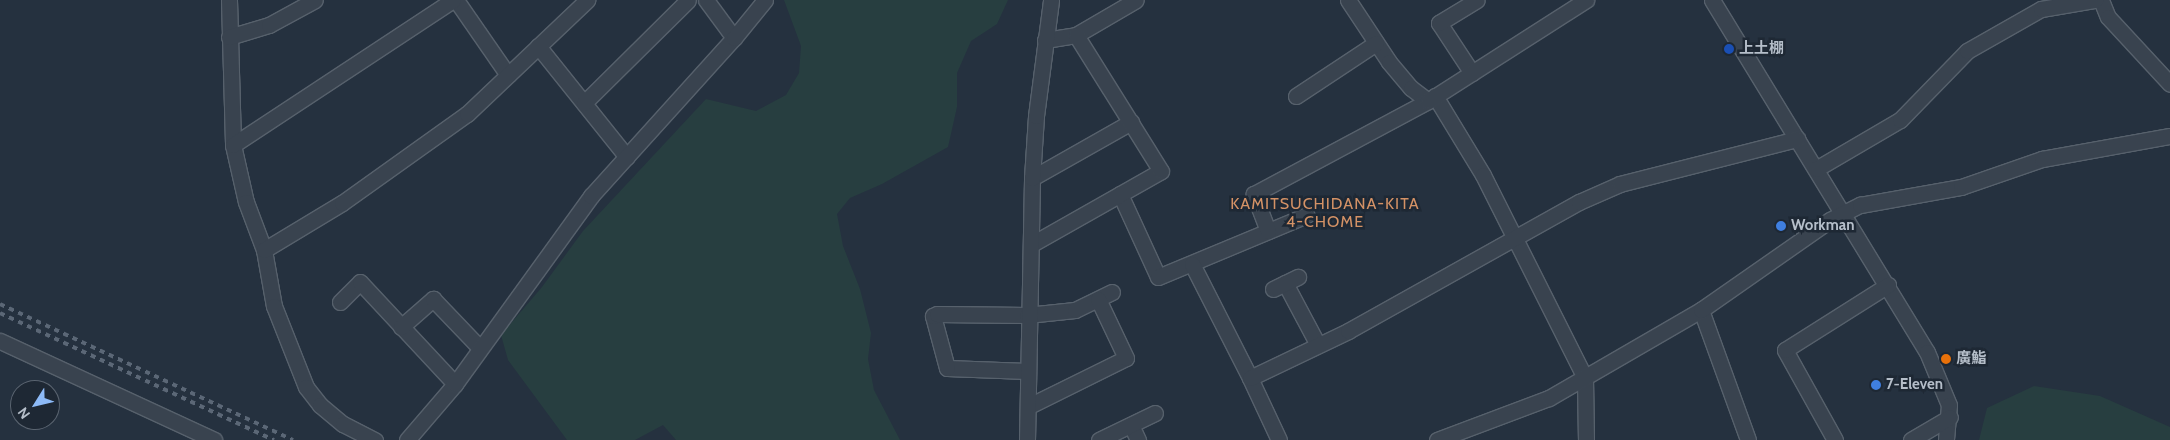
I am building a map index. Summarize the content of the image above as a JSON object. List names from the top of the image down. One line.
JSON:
{"districts":["KAMITSUCHIDANA-KITA 4-CHOME"],"places":["上土棚","Workman","廣鮨","7-Eleven"],"north":"bottom left"}
